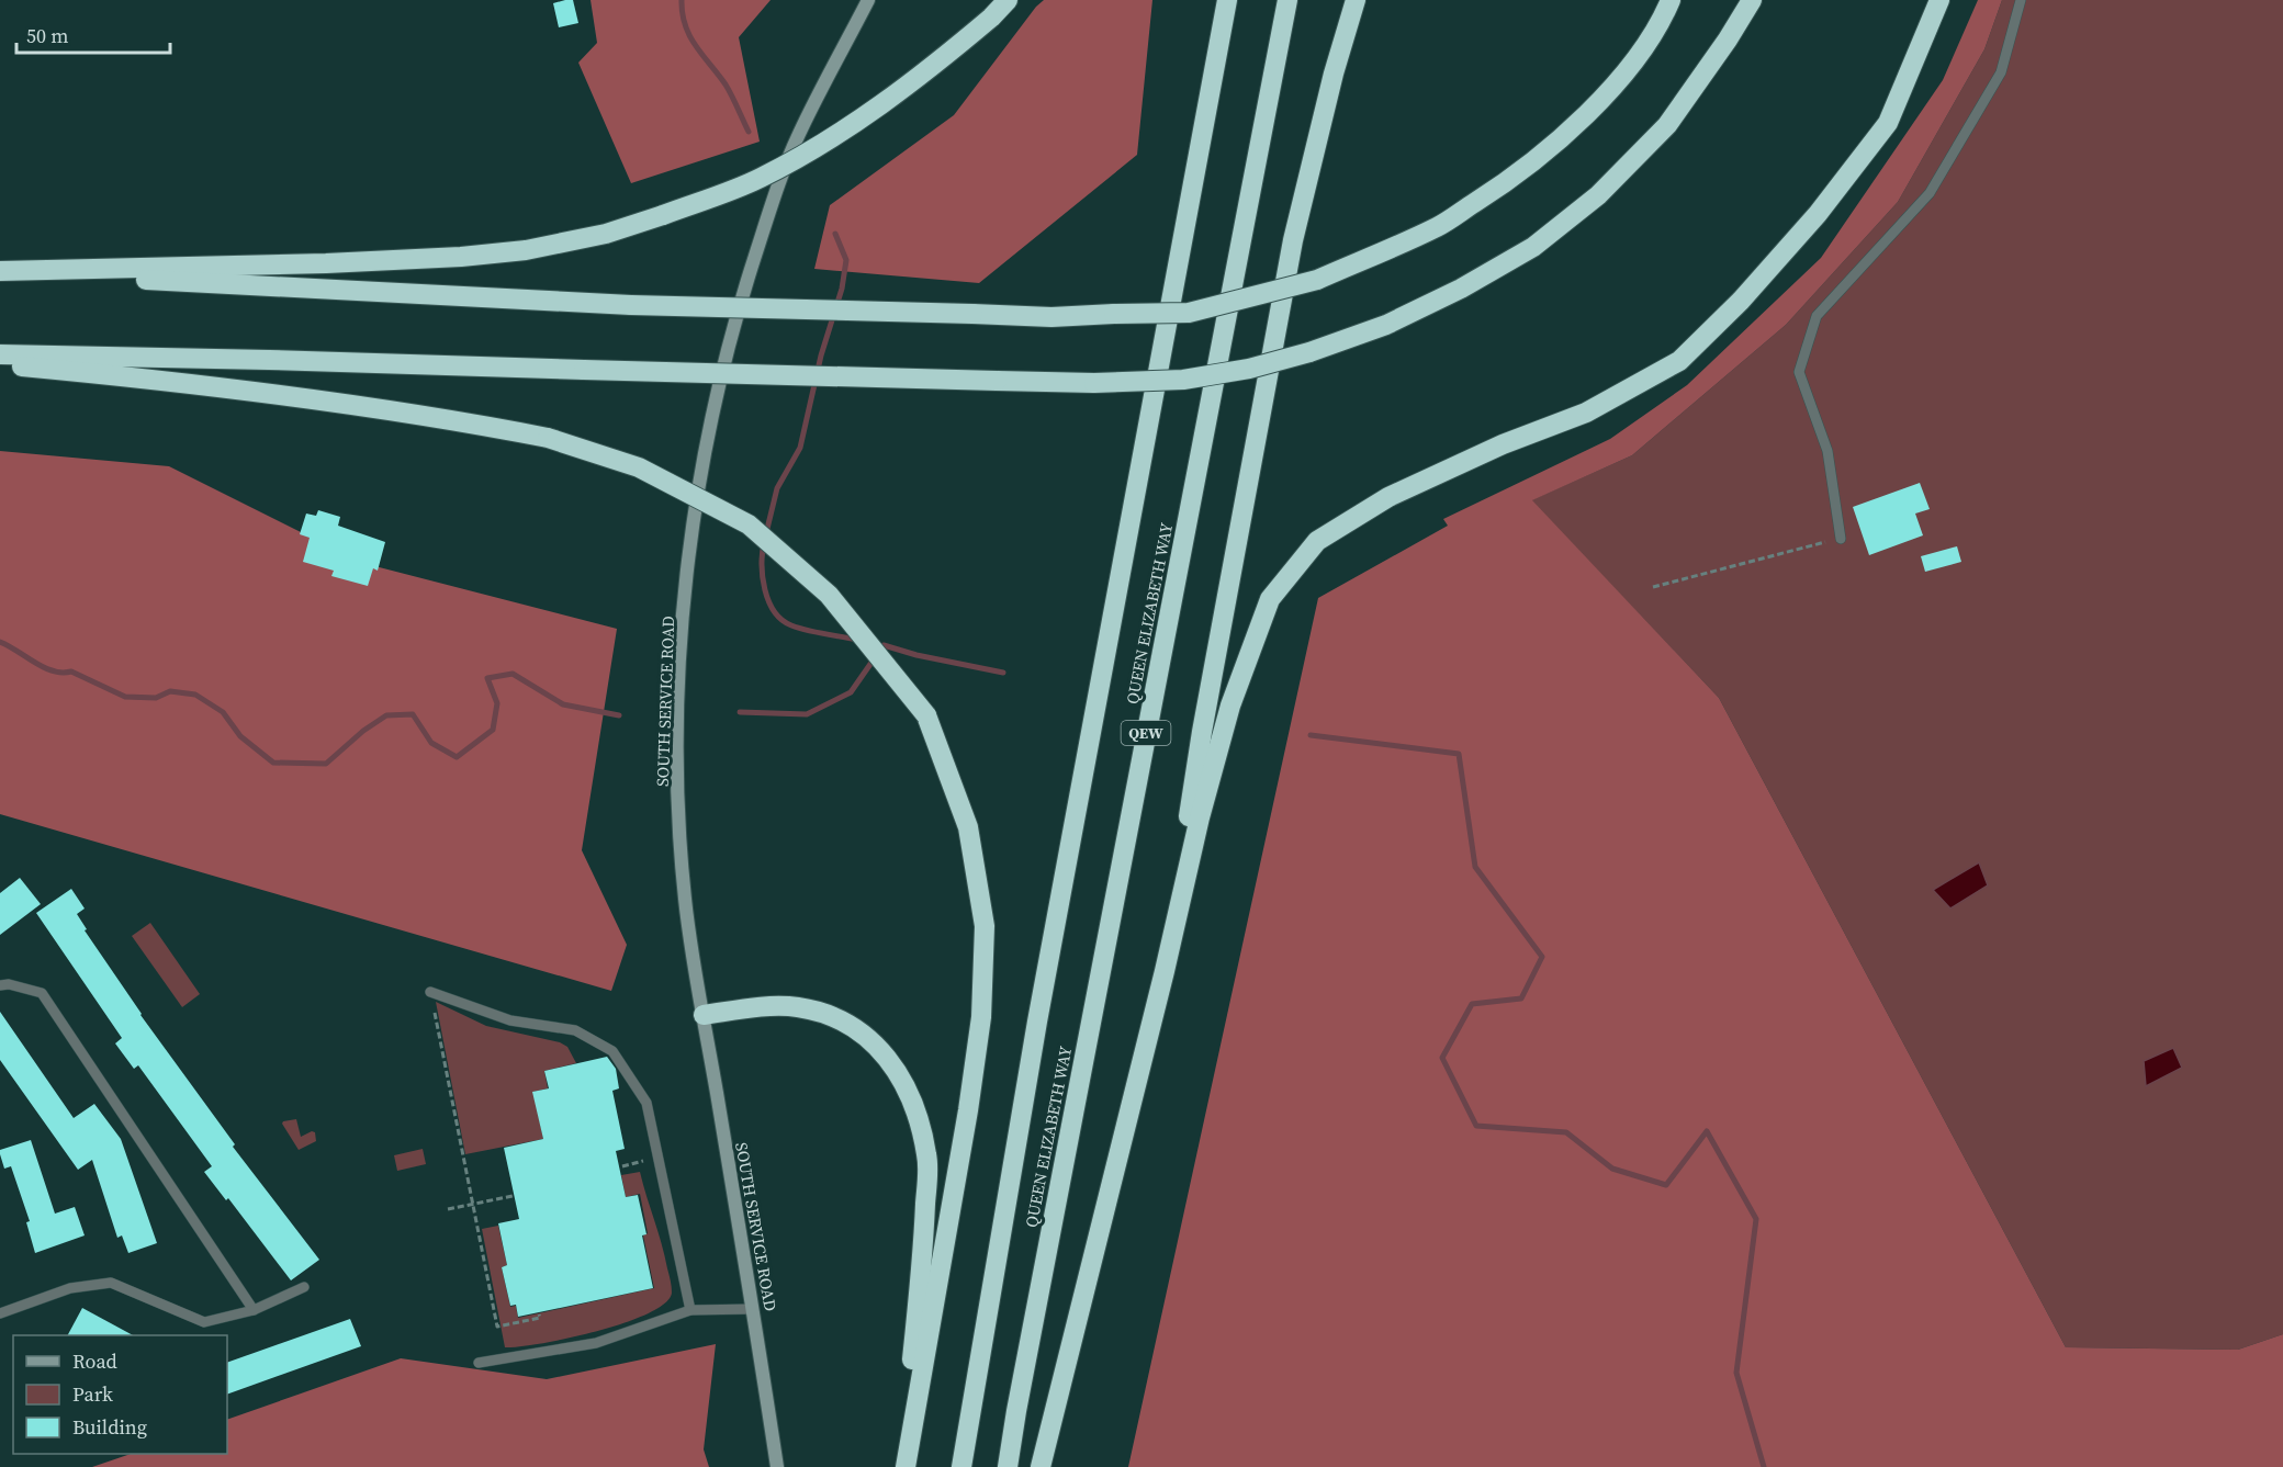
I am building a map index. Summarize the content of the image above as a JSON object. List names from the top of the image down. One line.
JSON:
{"streets":{"highway":["QUEEN ELIZABETH WAY","QEW"],"main road":["SOUTH SERVICE ROAD"]},"legend":["Road","Park","Building"],"scale_bar":"50 m"}
